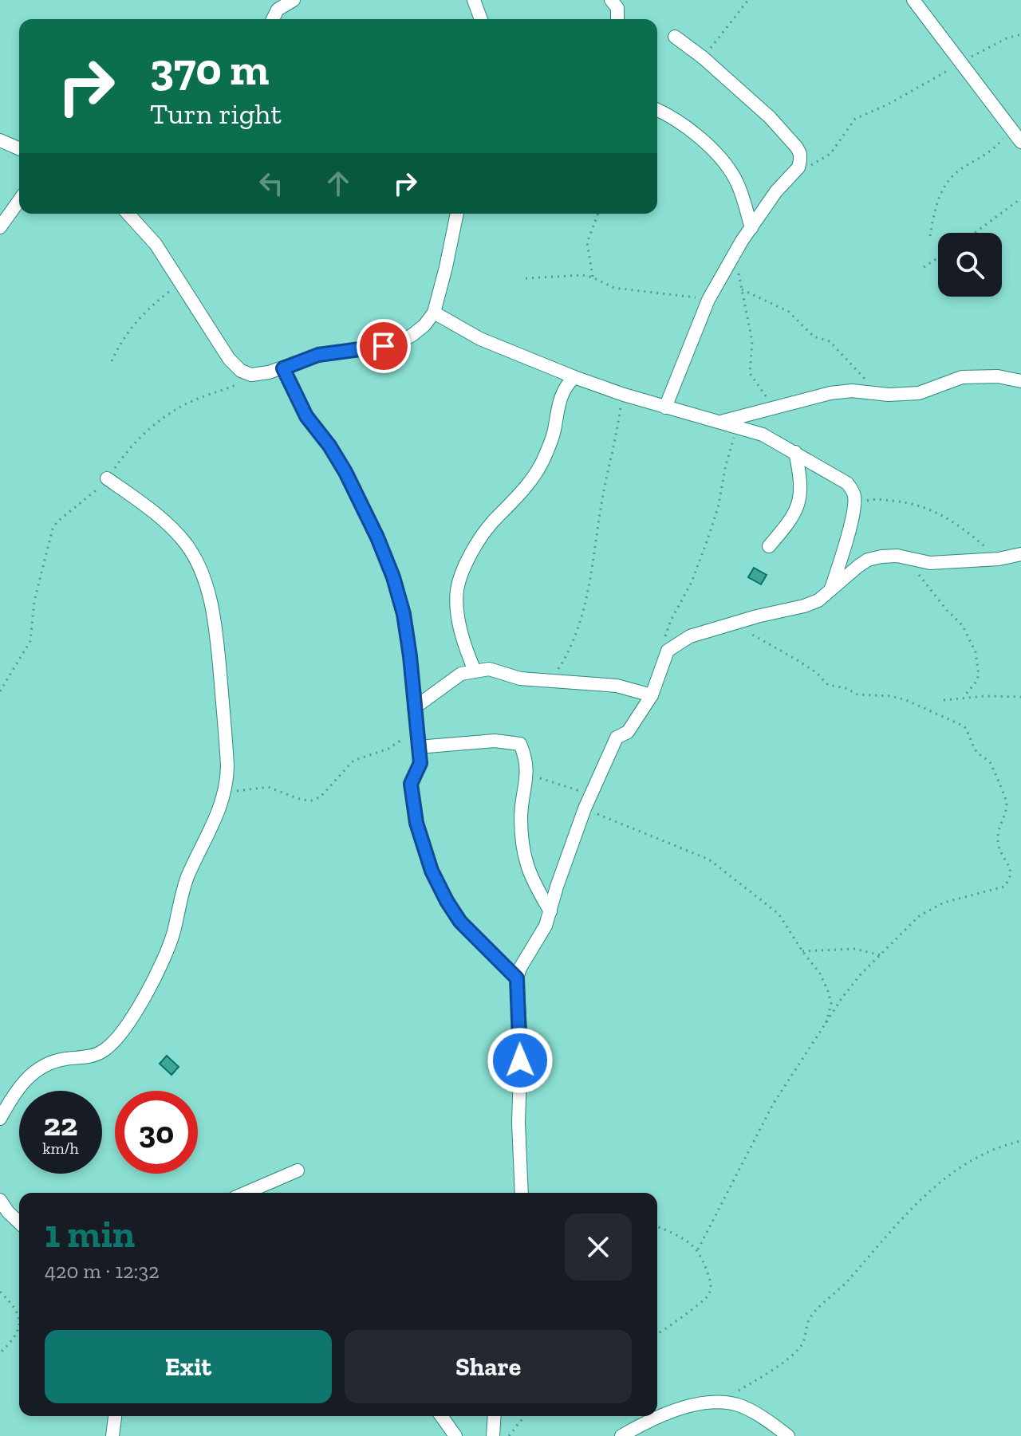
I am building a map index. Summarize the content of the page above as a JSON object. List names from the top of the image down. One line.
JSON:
{"page":{"turn":["370 m","Turn right"],"speed":"22 km/h","limit":"30","heading":["1 min","420 m · 12:32"],"buttons":["Exit","Share"]}}
